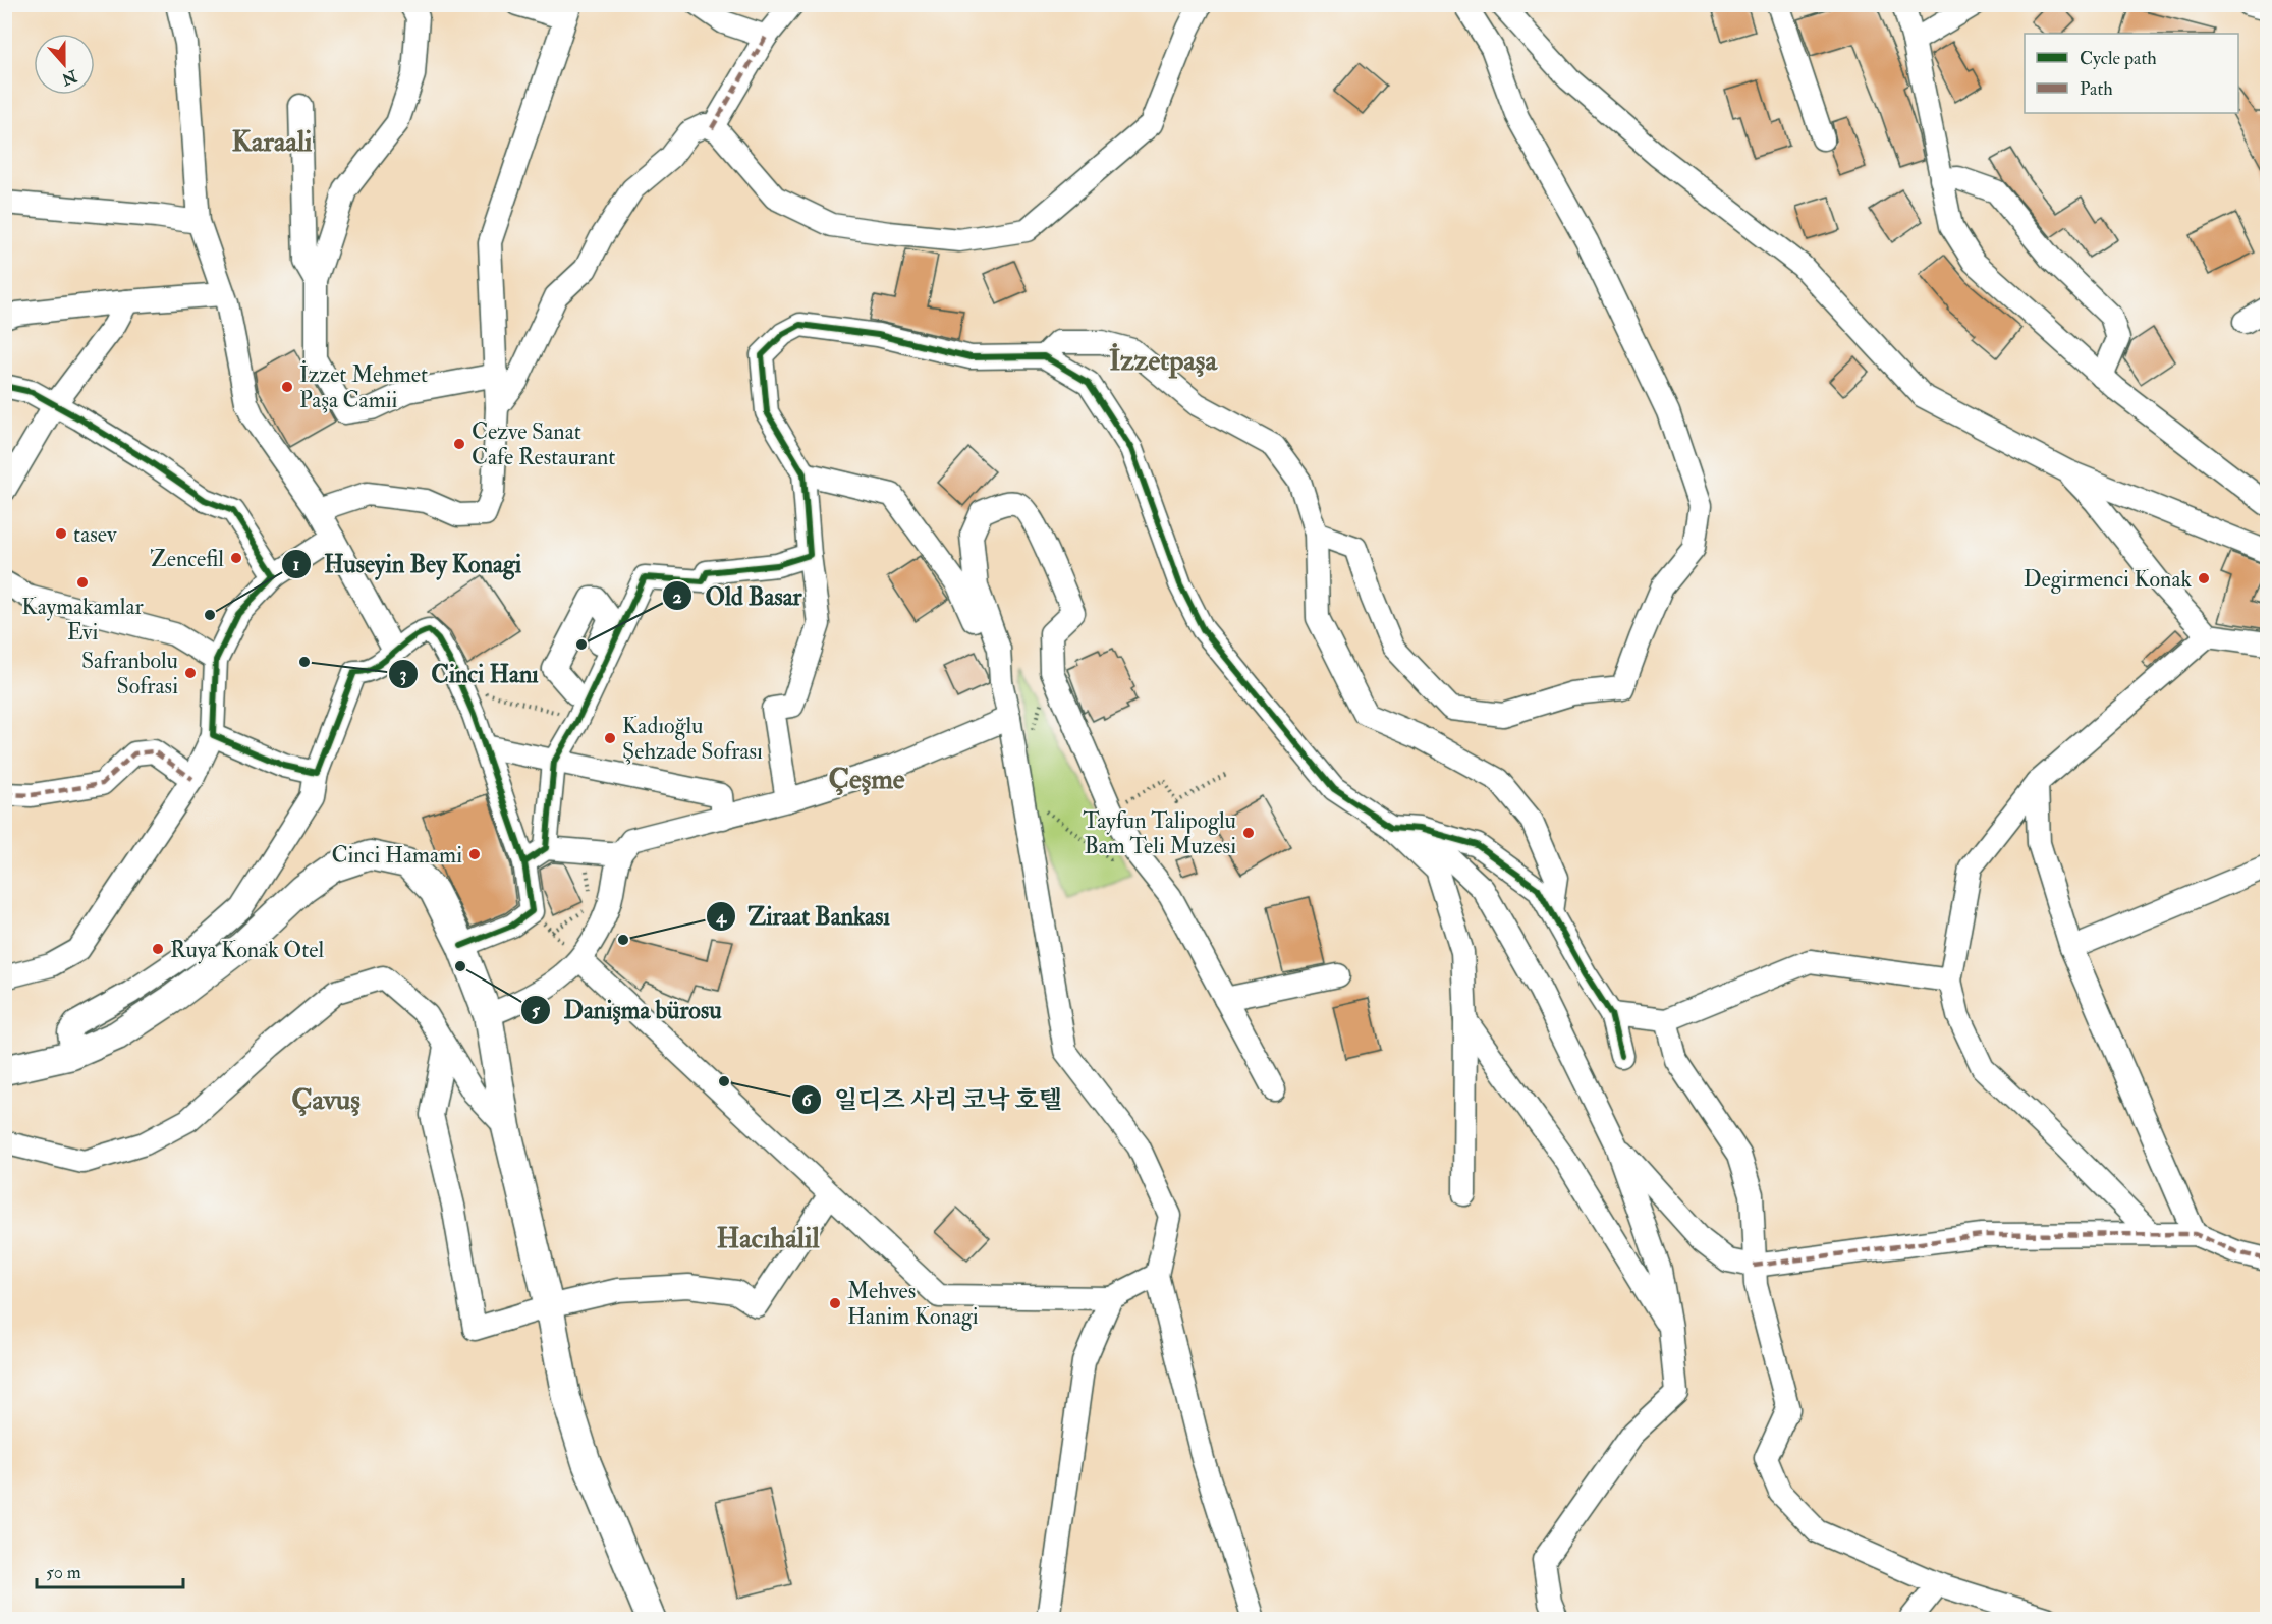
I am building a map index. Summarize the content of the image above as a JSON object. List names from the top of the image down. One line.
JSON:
{"districts":["Karaali","İzzetpaşa","Çeşme","Çavuş","Hacıhalil"],"places":["İzzet Mehmet Paşa Camii","Cezve Sanat Cafe Restaurant","tasev","Zencefil","Degirmenci Konak","Kaymakamlar Evi","Huseyin Bey Konagi","Old Basar","Cinci Hanı","Safranbolu Sofrasi","Kadıoğlu Şehzade Sofrası","Tayfun Talipoglu Bam Teli Muzesi","Cinci Hamami","Ziraat Bankası","Ruya Konak Otel","Danişma bürosu","일디즈 사리 코낙 호텔","Mehves Hanim Konagi"],"legend":["Cycle path","Path"],"scale_bar":"50 m","north":"bottom"}
